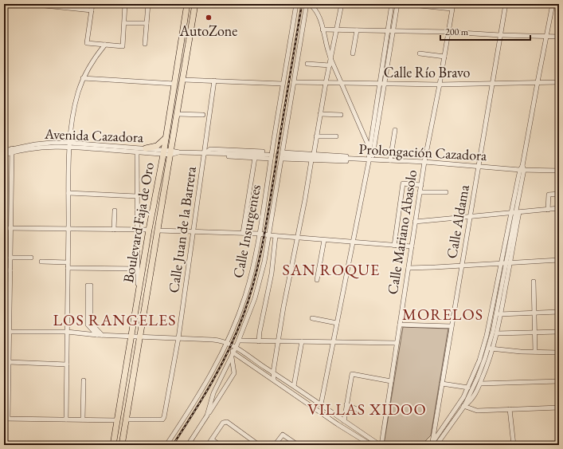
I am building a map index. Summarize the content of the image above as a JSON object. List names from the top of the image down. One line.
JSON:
{"streets":{"main road":["Boulevard Faja de Oro"],"street":["Calle Río Bravo","Avenida Cazadora","Prolongación Cazadora","Calle Aldama","Calle Juan de la Barrera","Calle Insurgentes","Calle Mariano Abasolo"]},"crossings":[["Calle Río Bravo","Calle Aldama"],["Calle Río Bravo","Calle Insurgentes"],["Calle Río Bravo","Calle Mariano Abasolo"],["Avenida Cazadora","Boulevard Faja de Oro"],["Prolongación Cazadora","Calle Aldama"],["Prolongación Cazadora","Calle Insurgentes"],["Prolongación Cazadora","Calle Mariano Abasolo"],["Boulevard Faja de Oro","Calle Juan de la Barrera"]],"districts":["SAN ROQUE","MORELOS","LOS RANGELES","VILLAS XIDOO"],"places":["AutoZone"],"scale_bar":"200 m"}
